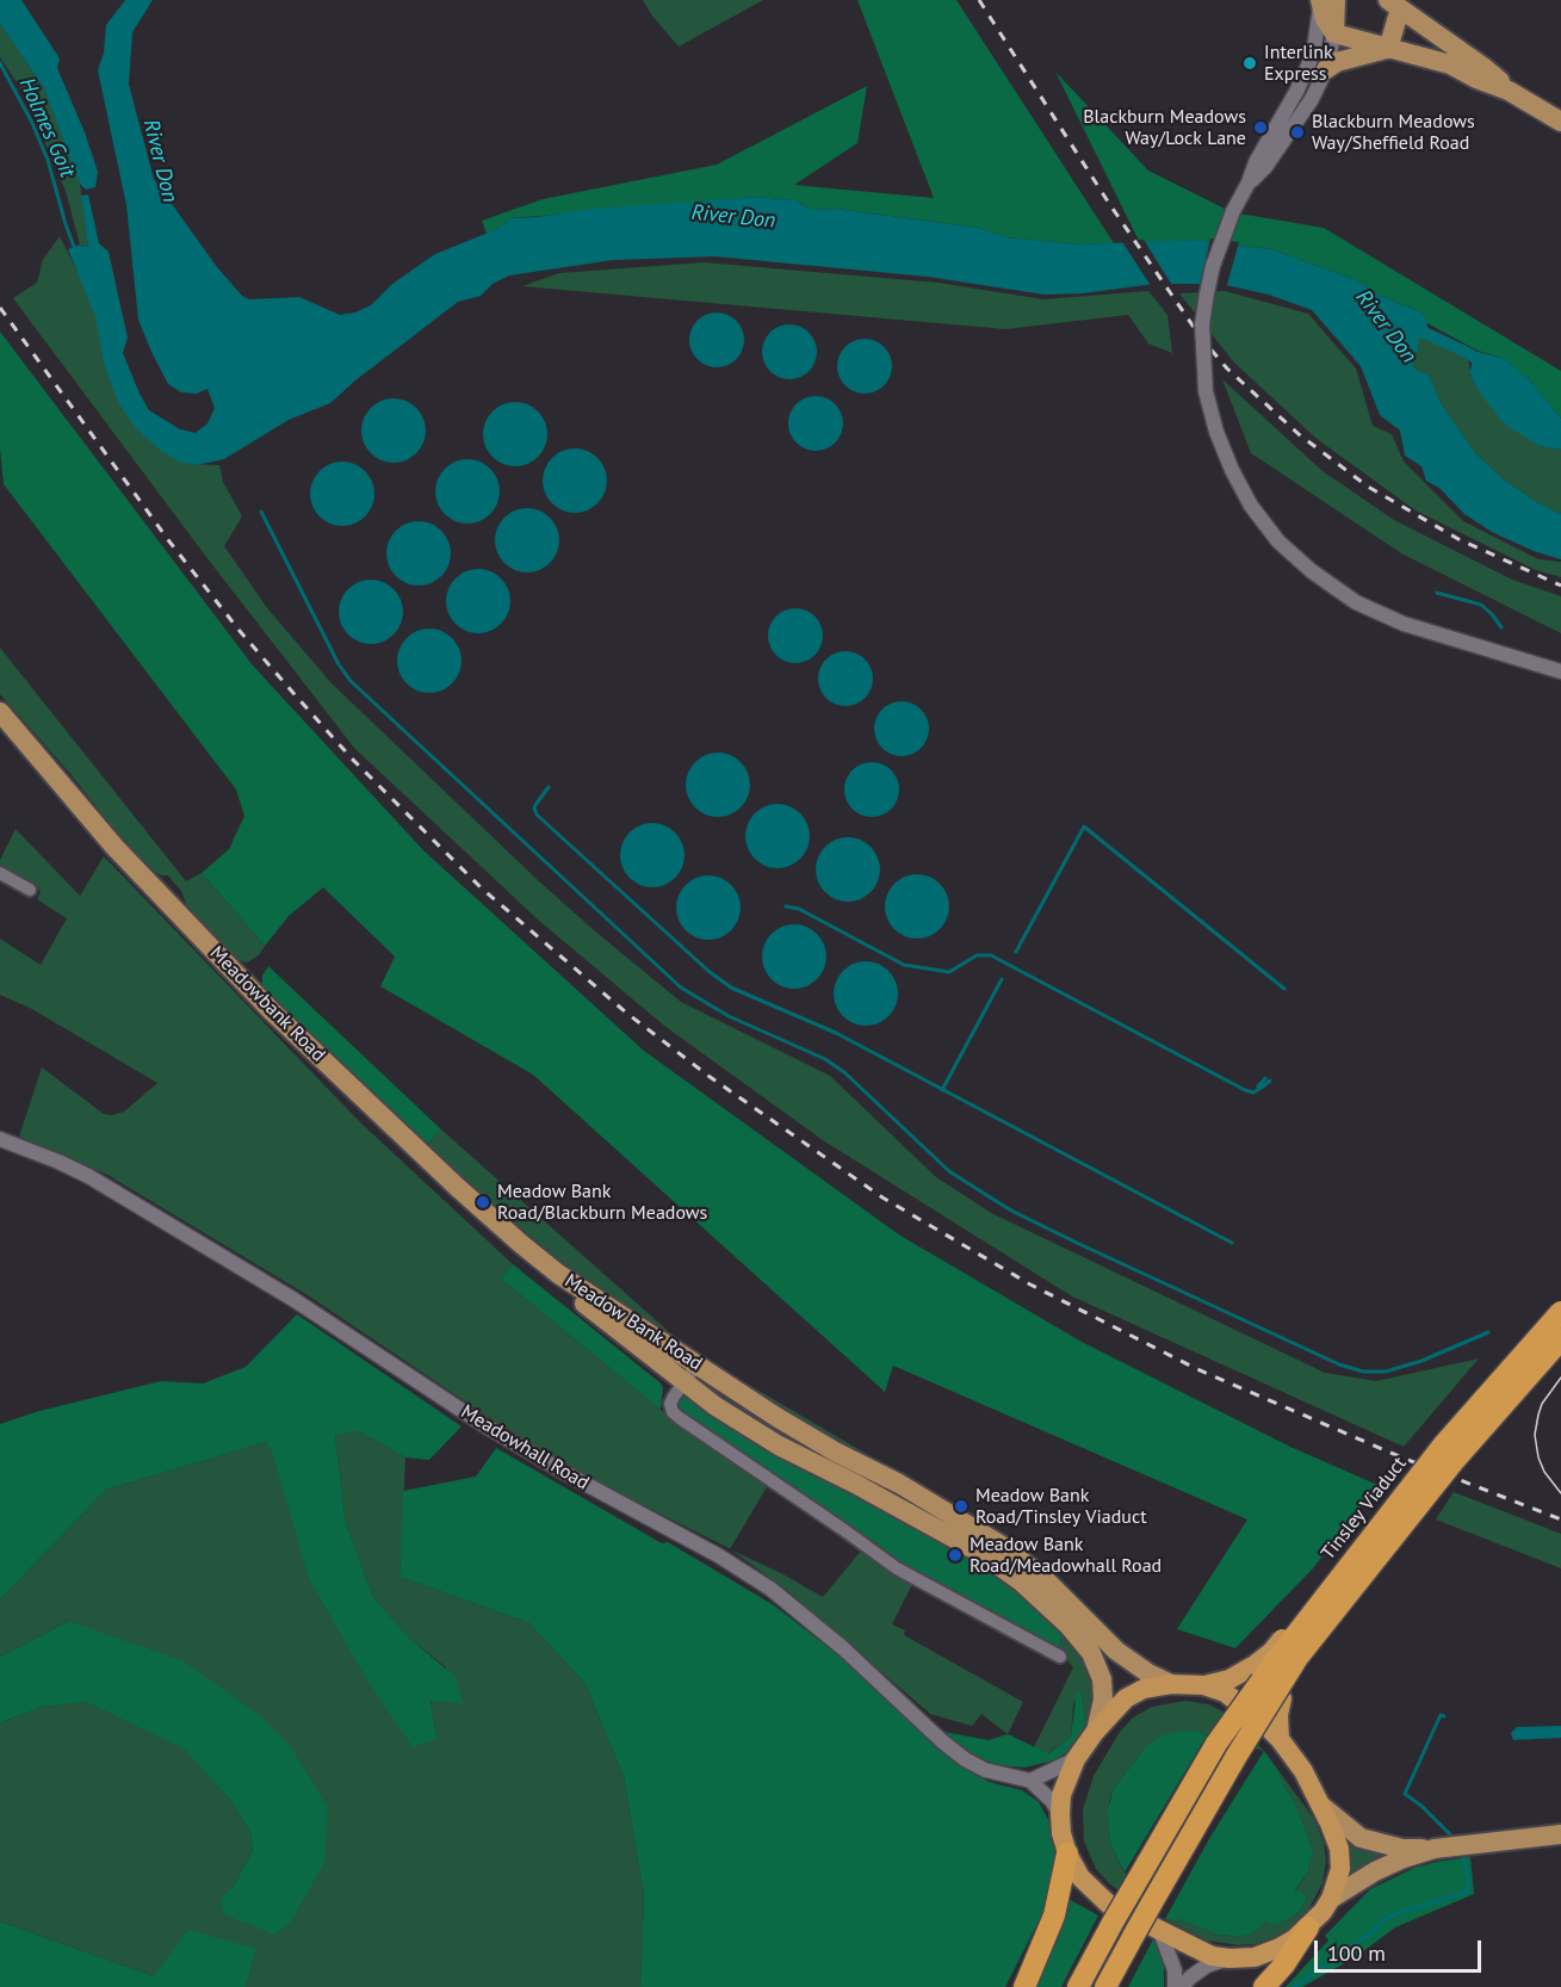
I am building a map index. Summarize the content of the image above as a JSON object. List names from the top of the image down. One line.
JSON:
{"streets":{"highway":["Tinsley Viaduct"],"main road":["Meadowbank Road","Meadow Bank Road"],"street":["Meadowhall Road"]},"crossings":[["Meadowbank Road","Meadow Bank Road"]],"water":["Holmes Goit","River Don"],"places":["Interlink Express","Blackburn Meadows Way/Lock Lane","Blackburn Meadows Way/Sheffield Road","Meadow Bank Road/Blackburn Meadows","Meadow Bank Road/Tinsley Viaduct","Meadow Bank Road/Meadowhall Road"],"scale_bar":"100 m"}
